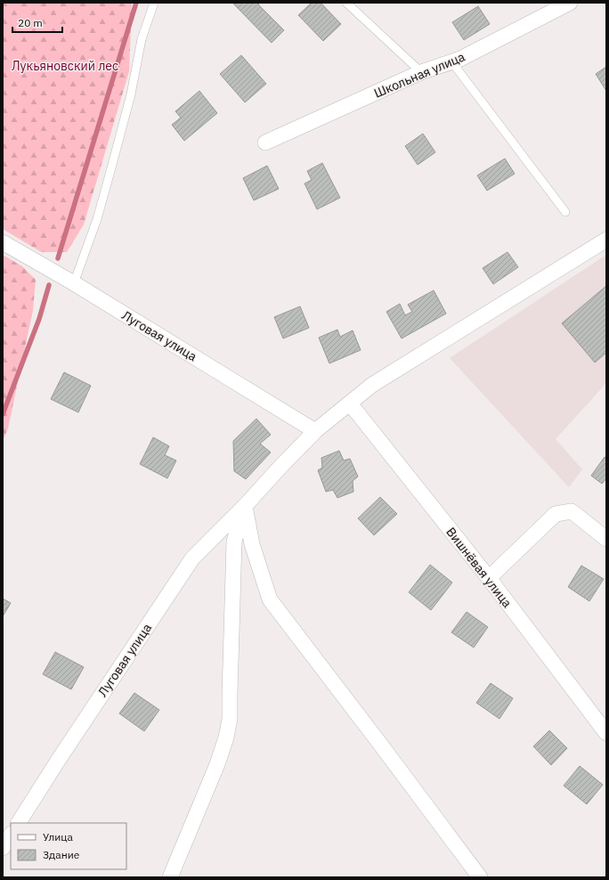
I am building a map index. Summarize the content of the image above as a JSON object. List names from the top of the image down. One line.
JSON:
{"streets":{"street":["Школьная улица","Луговая улица","Вишнёвая улица"]},"crossings":[["Луговая улица","Вишнёвая улица"]],"parks":["Лукьяновский лес"],"legend":["Улица","Здание"],"scale_bar":"20 m"}
